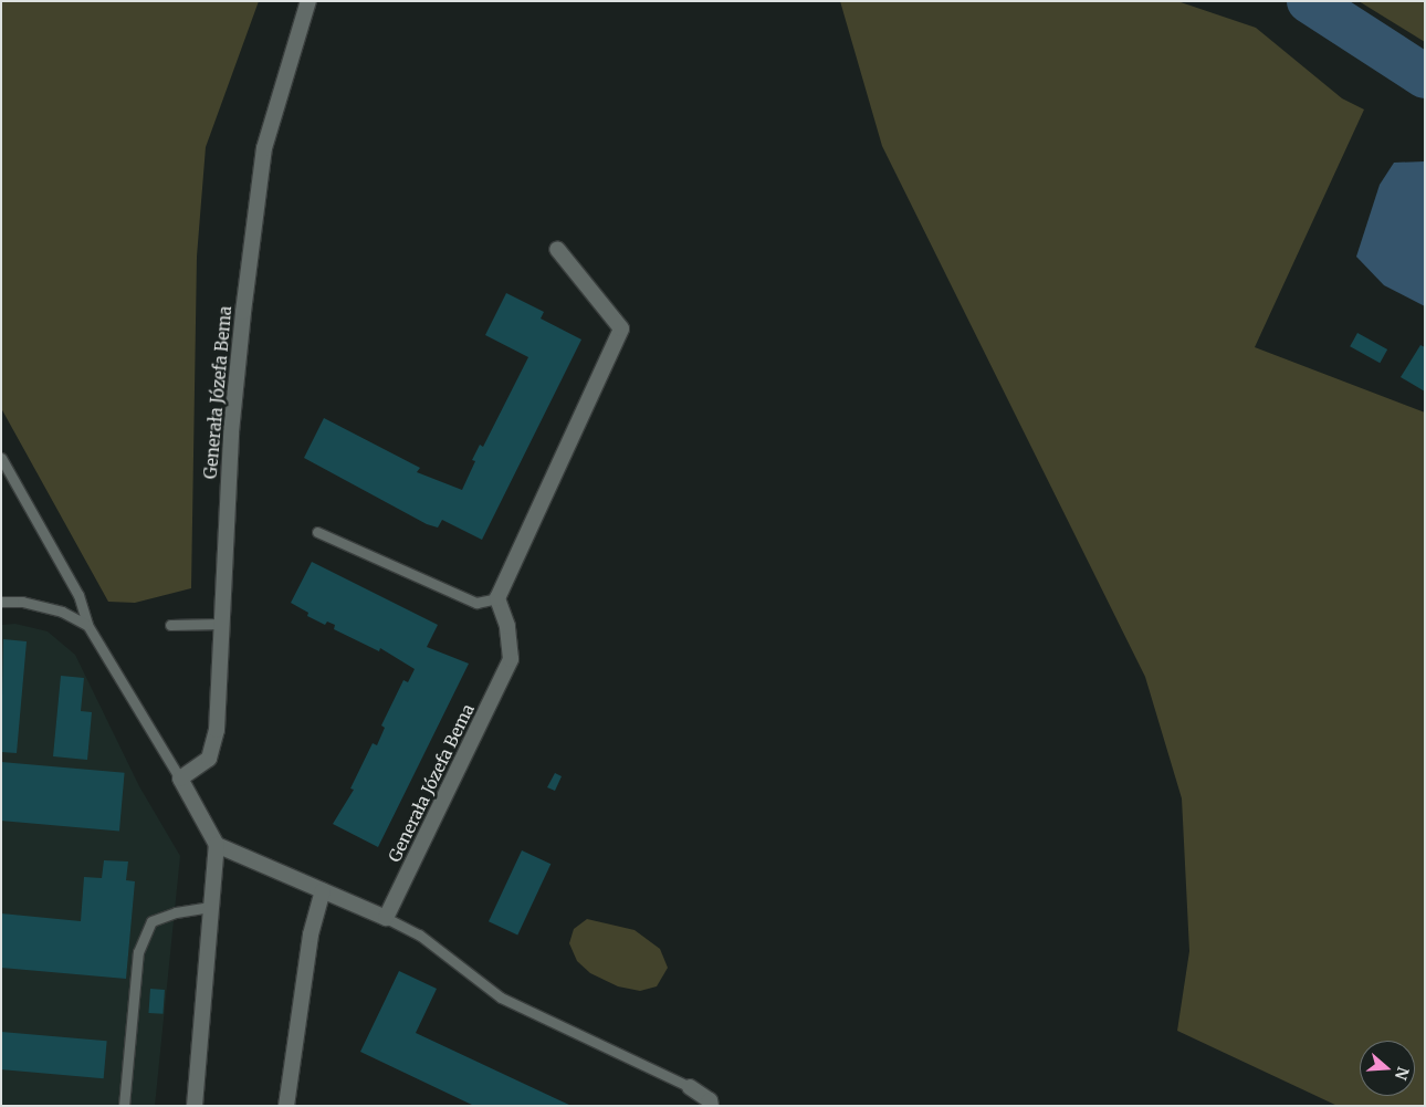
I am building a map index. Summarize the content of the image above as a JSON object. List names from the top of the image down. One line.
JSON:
{"streets":{"street":["Generała Józefa Bema"]},"north":"right"}
